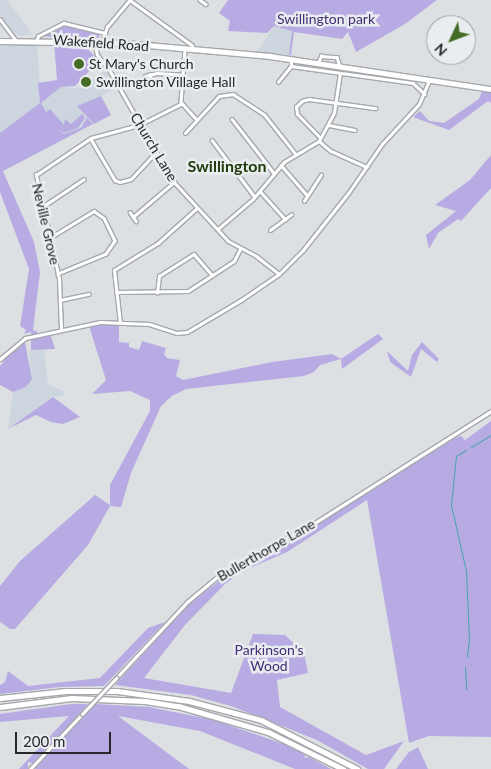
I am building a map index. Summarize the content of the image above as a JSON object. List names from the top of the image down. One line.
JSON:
{"streets":{"main road":["Wakefield Road"],"street":["Church Lane","Neville Grove","Bullerthorpe Lane"]},"crossings":[["Wakefield Road","Church Lane"],["Church Lane","Neville Grove"]],"districts":["Swillington"],"parks":["Swillington park","Parkinson's Wood"],"places":["St Mary's Church","Swillington Village Hall"],"scale_bar":"200 m","north":"bottom left"}
